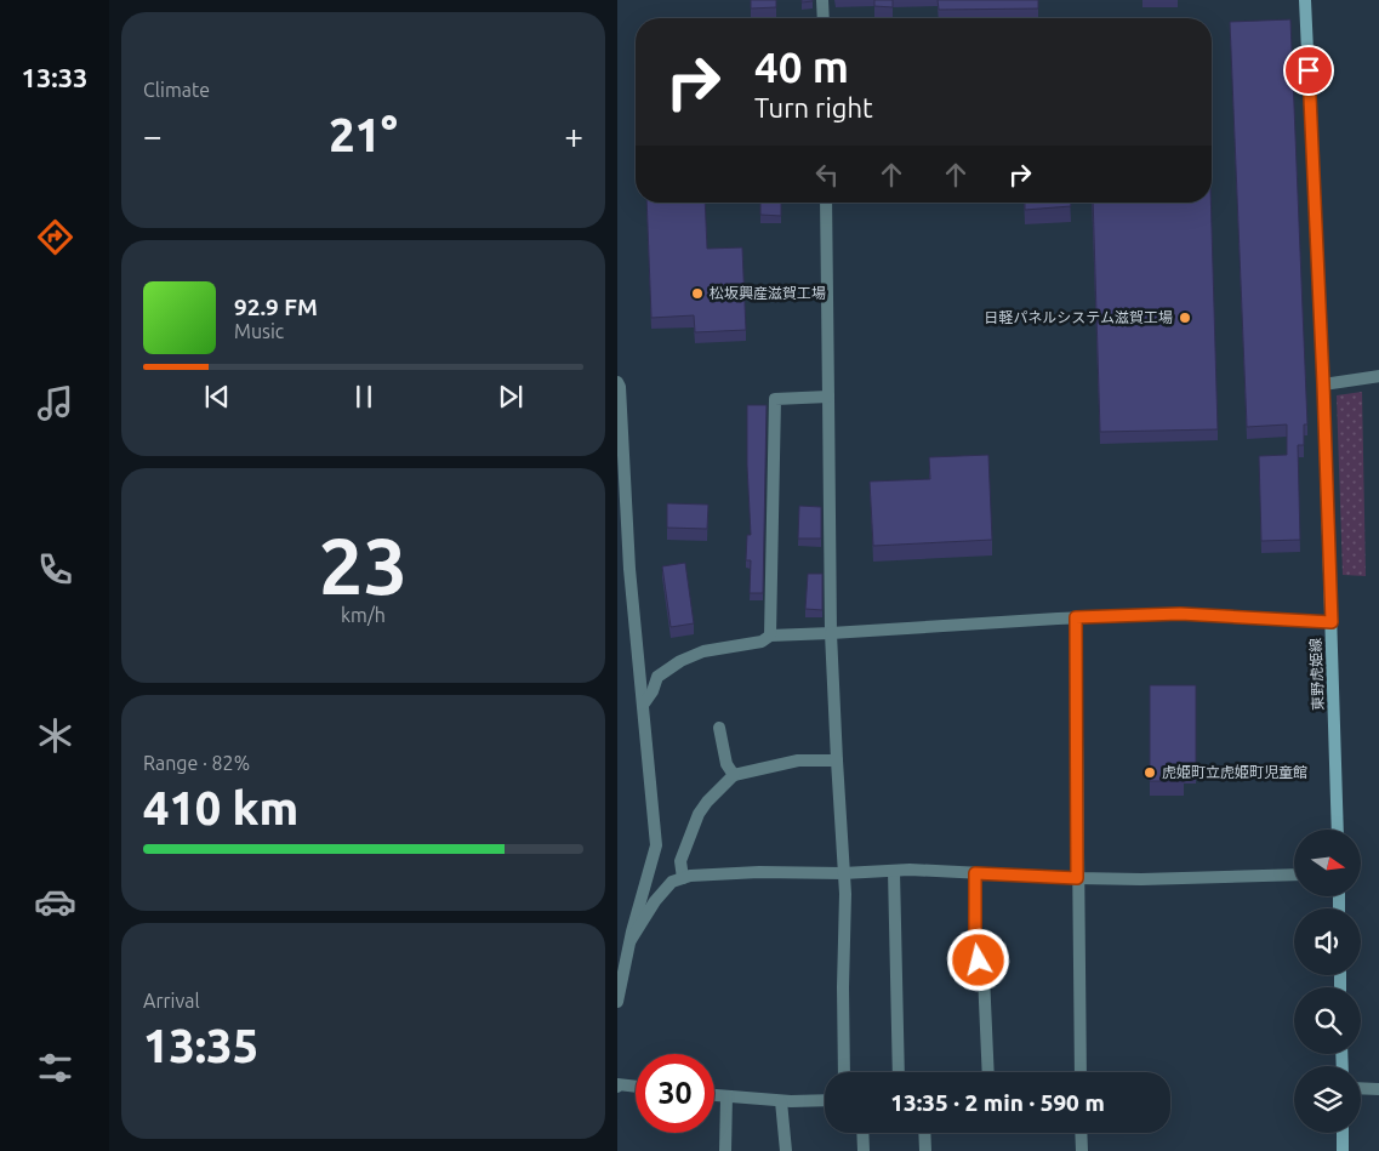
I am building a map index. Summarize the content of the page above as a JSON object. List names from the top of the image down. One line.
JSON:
{"streets":{"main road":["東野虎姫線"]},"places":["松坂興産滋賀工場","日軽パネルシステム滋賀工場","虎姫町立虎姫町児童館"],"north":"right","page":{"tabs":"13:33","tile":["Climate",["23","km/h"],["Range · 82%","410 km"],["Arrival","13:35"]],"turn":["40 m","Turn right"],"heat":["−","21°","+"],"song":["92.9 FM","Music"],"limit":"30","trip":"13:35 · 2 min · 590 m"}}
